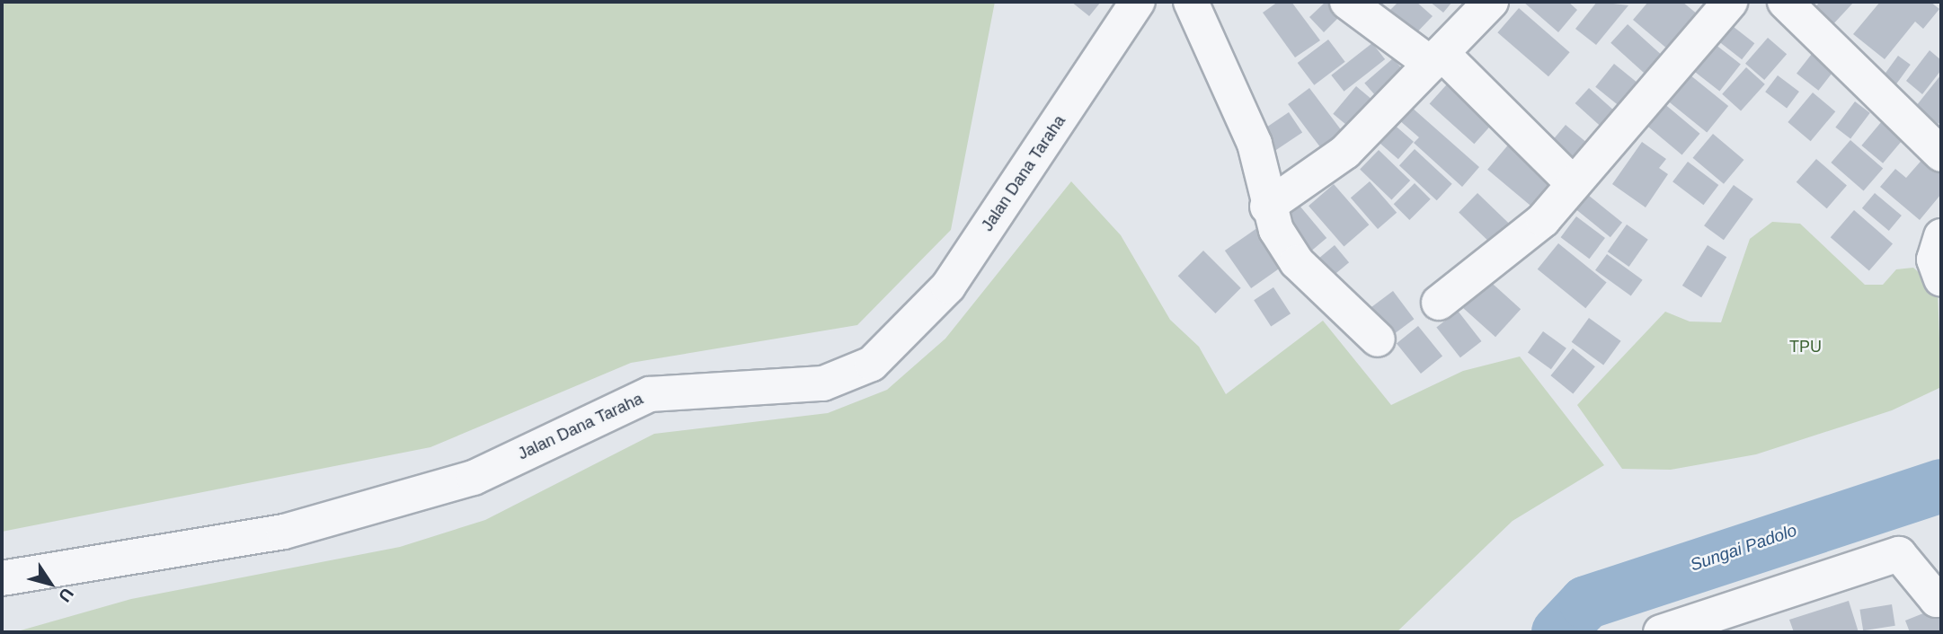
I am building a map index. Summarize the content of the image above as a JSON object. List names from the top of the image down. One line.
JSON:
{"streets":{"street":["Jalan Dana Taraha"]},"water":["Sungai Padolo"],"parks":["TPU"],"north":"bottom right"}
